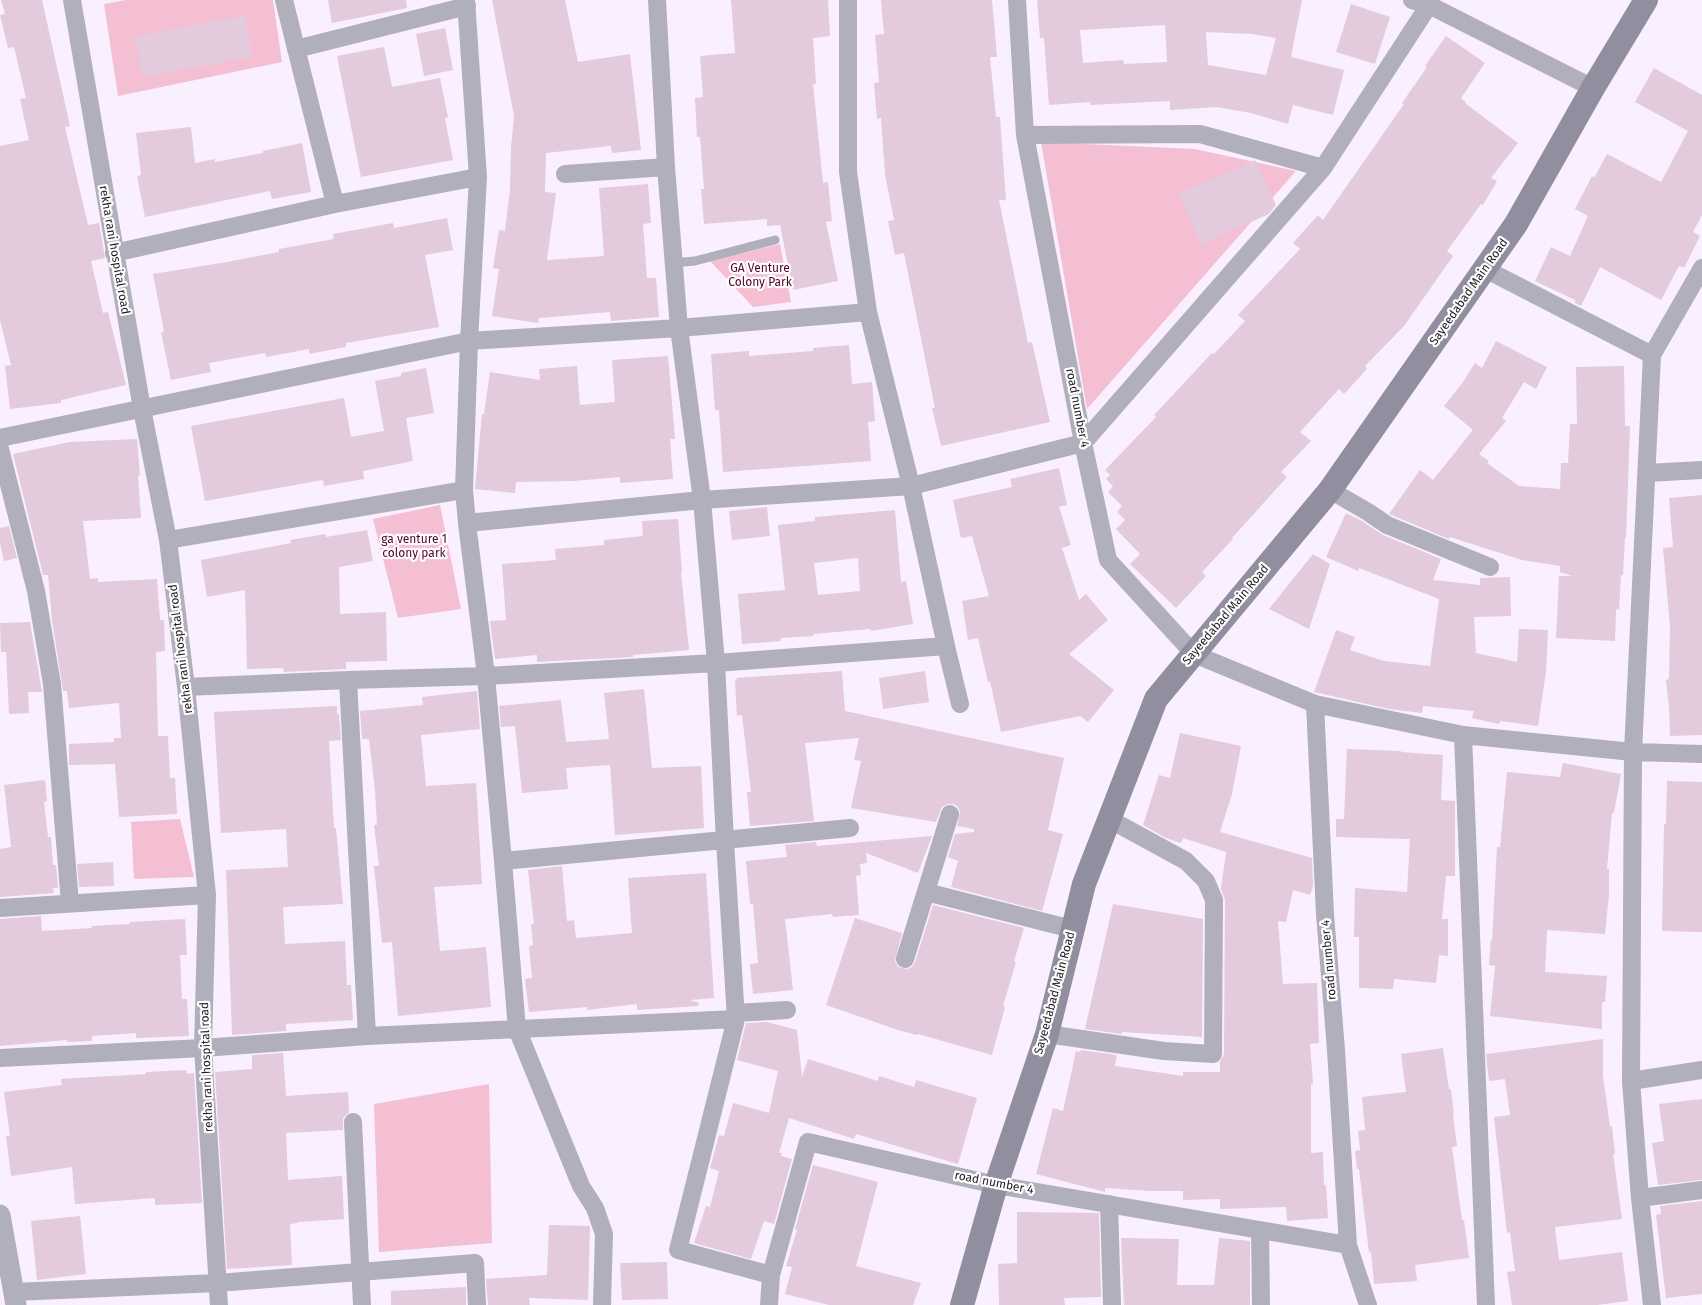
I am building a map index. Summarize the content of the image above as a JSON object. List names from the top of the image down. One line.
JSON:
{"streets":{"main road":["Sayeedabad Main Road"],"street":["rekha rani hospital road","road number 4"]},"crossings":[["Sayeedabad Main Road","road number 4"]],"parks":["GA Venture Colony Park","ga venture 1 colony park"]}
